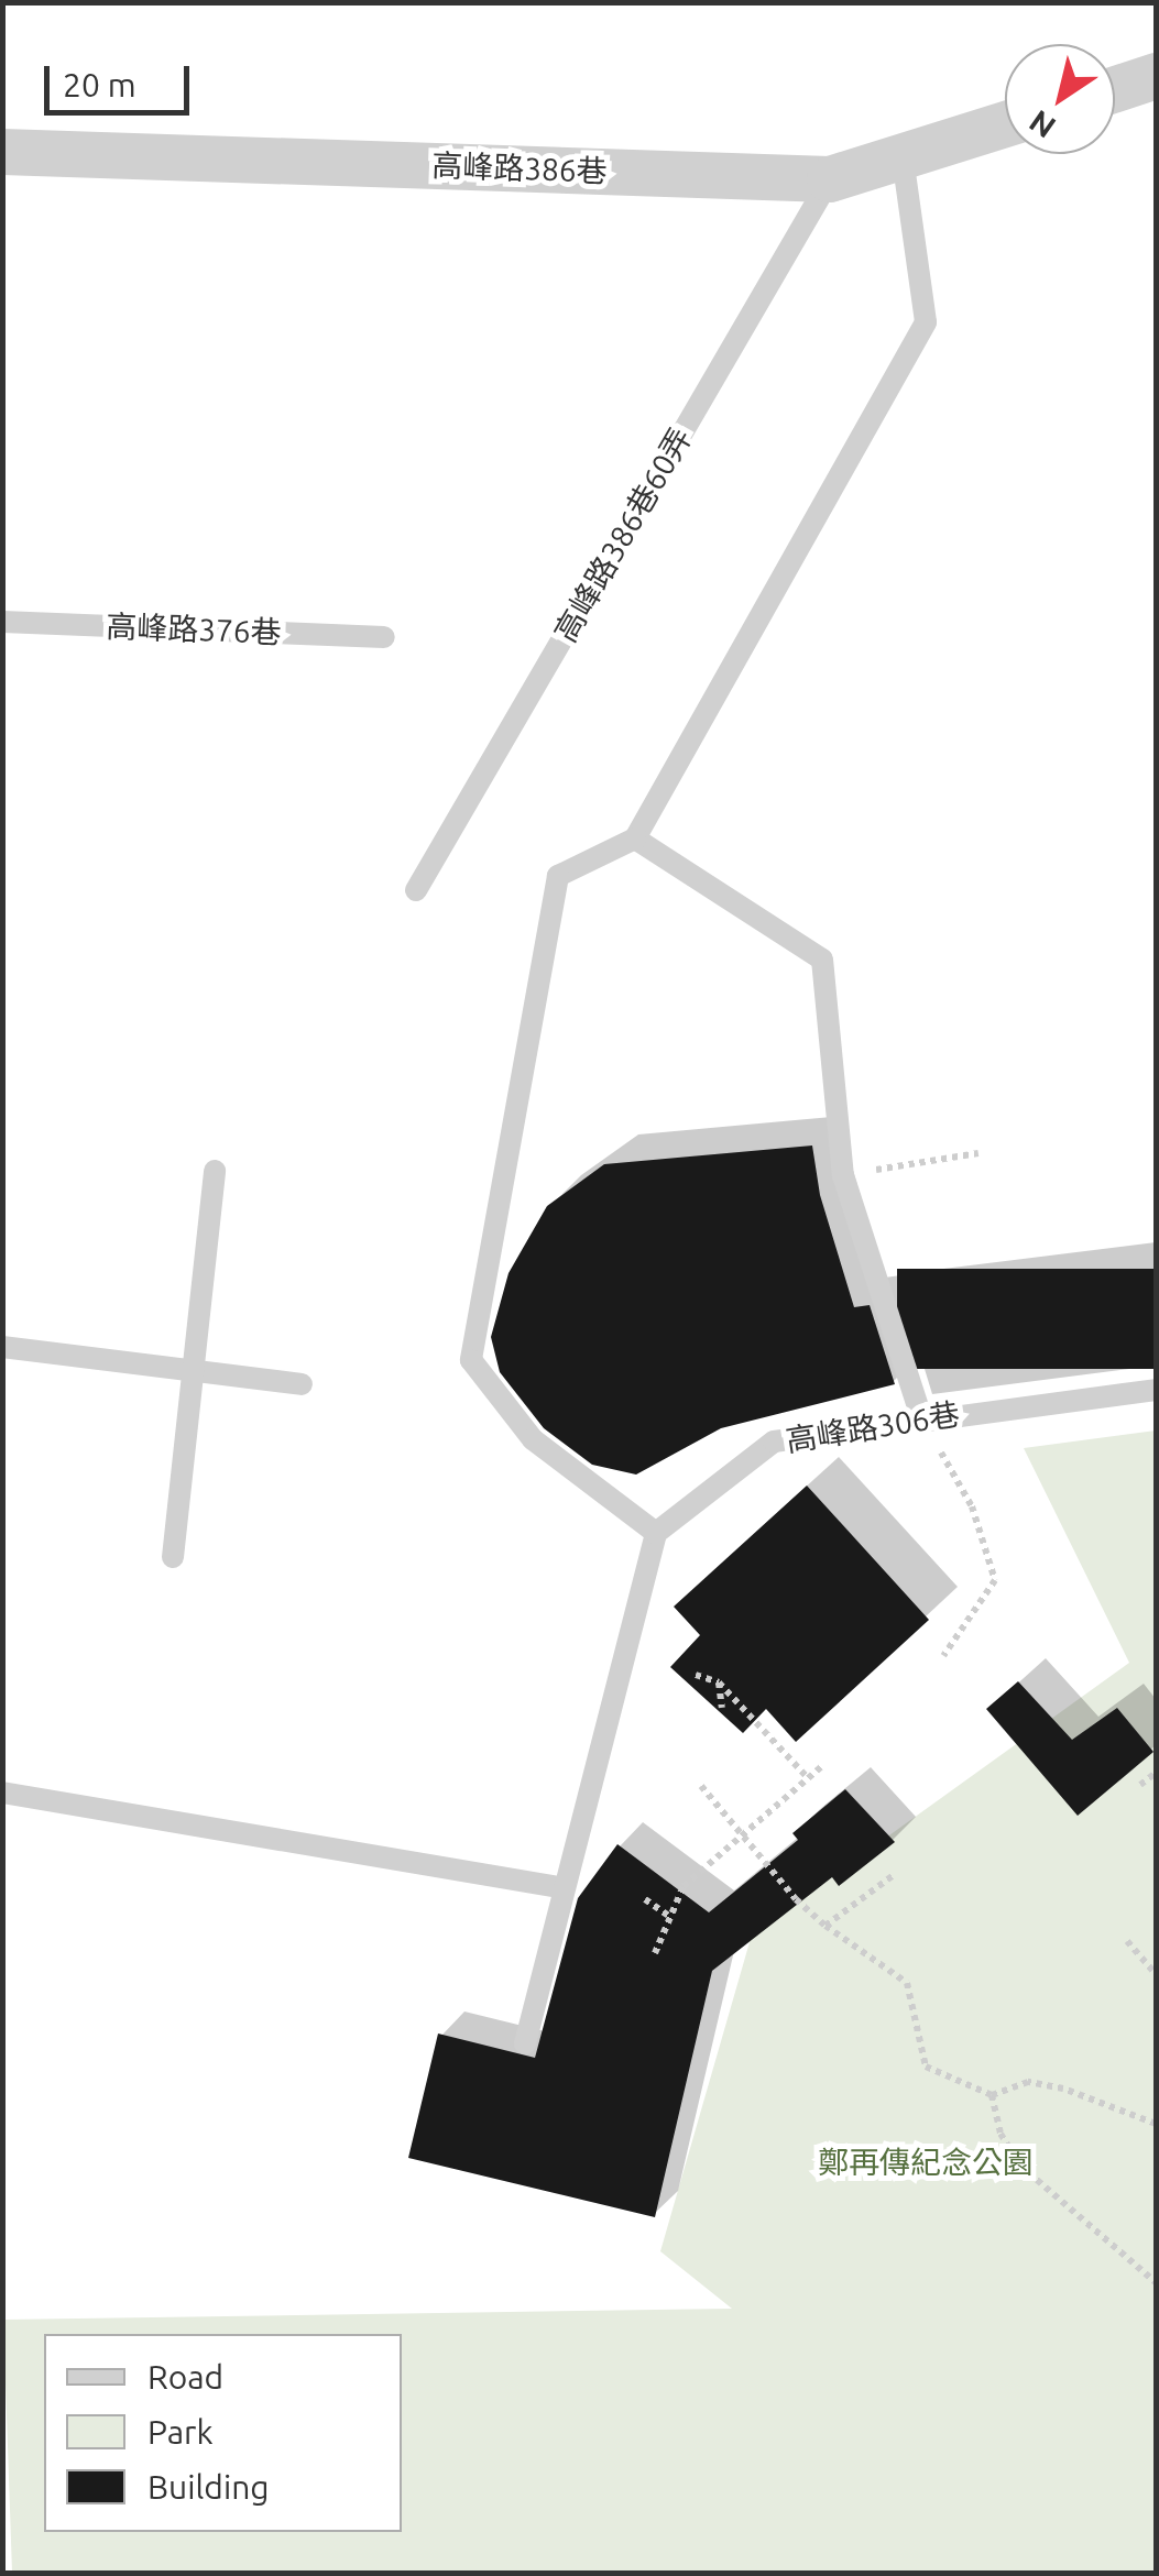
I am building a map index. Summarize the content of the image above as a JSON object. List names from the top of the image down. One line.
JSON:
{"streets":{"street":["高峰路386巷"],"lane":["高峰路386巷60弄","高峰路376巷","高峰路306巷"]},"crossings":[["高峰路386巷","高峰路386巷60弄"]],"parks":["鄭再傳紀念公園"],"legend":["Road","Park","Building"],"scale_bar":"20 m","north":"bottom left"}
